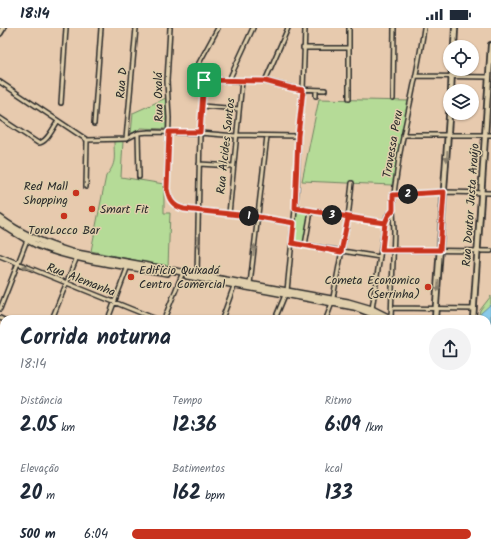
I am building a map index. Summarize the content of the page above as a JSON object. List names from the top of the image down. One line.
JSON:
{"streets":{"street":["Rua D","Rua Oxalá","Travessa Peru","Rua Alcides Santos","Rua Doutor Justa Araújo","Rua Alemanha"]},"places":["Red Mall Shopping","Smart Fit","ToroLocco Bar","Edifício Quixadá Centro Comercial","Cometa Economico (Serrinha)"],"page":{"status":"18:14","pins":["2","3","1"],"heading":["Corrida noturna","18:14"],"stats":[["Distância","2.05 km"],["Tempo","12:36"],["Ritmo","6:09 /km"],["Elevação","20 m"],["Batimentos","162 bpm"],["kcal","133"]],"list":[{"name":"500 m","note":"6:04"}]}}
